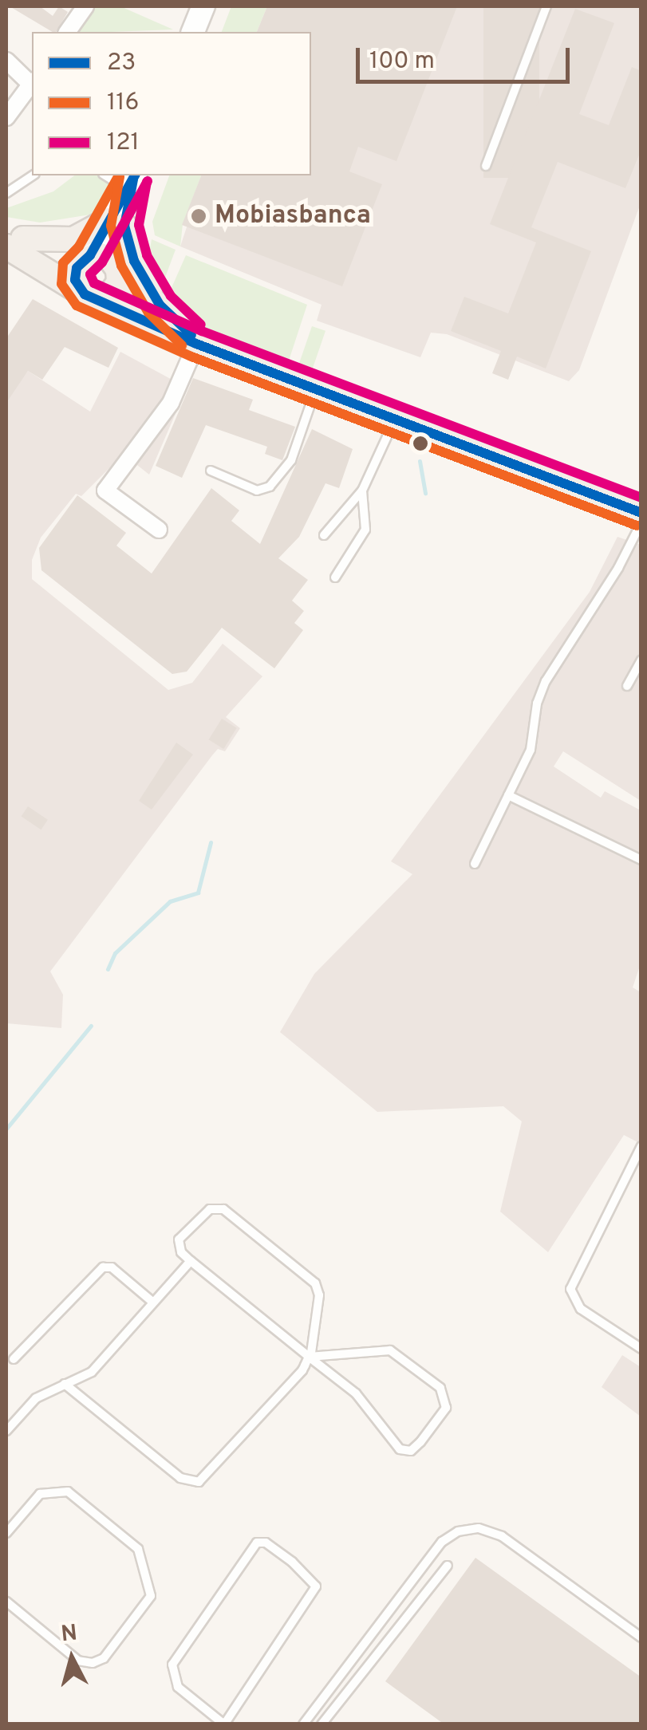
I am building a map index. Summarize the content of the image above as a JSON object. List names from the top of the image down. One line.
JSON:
{"places":["Mobiasbanca"],"lines":["transit line 23","transit line 116","transit line 121"],"legend":["23","116","121"],"scale_bar":"100 m","north":"top"}
